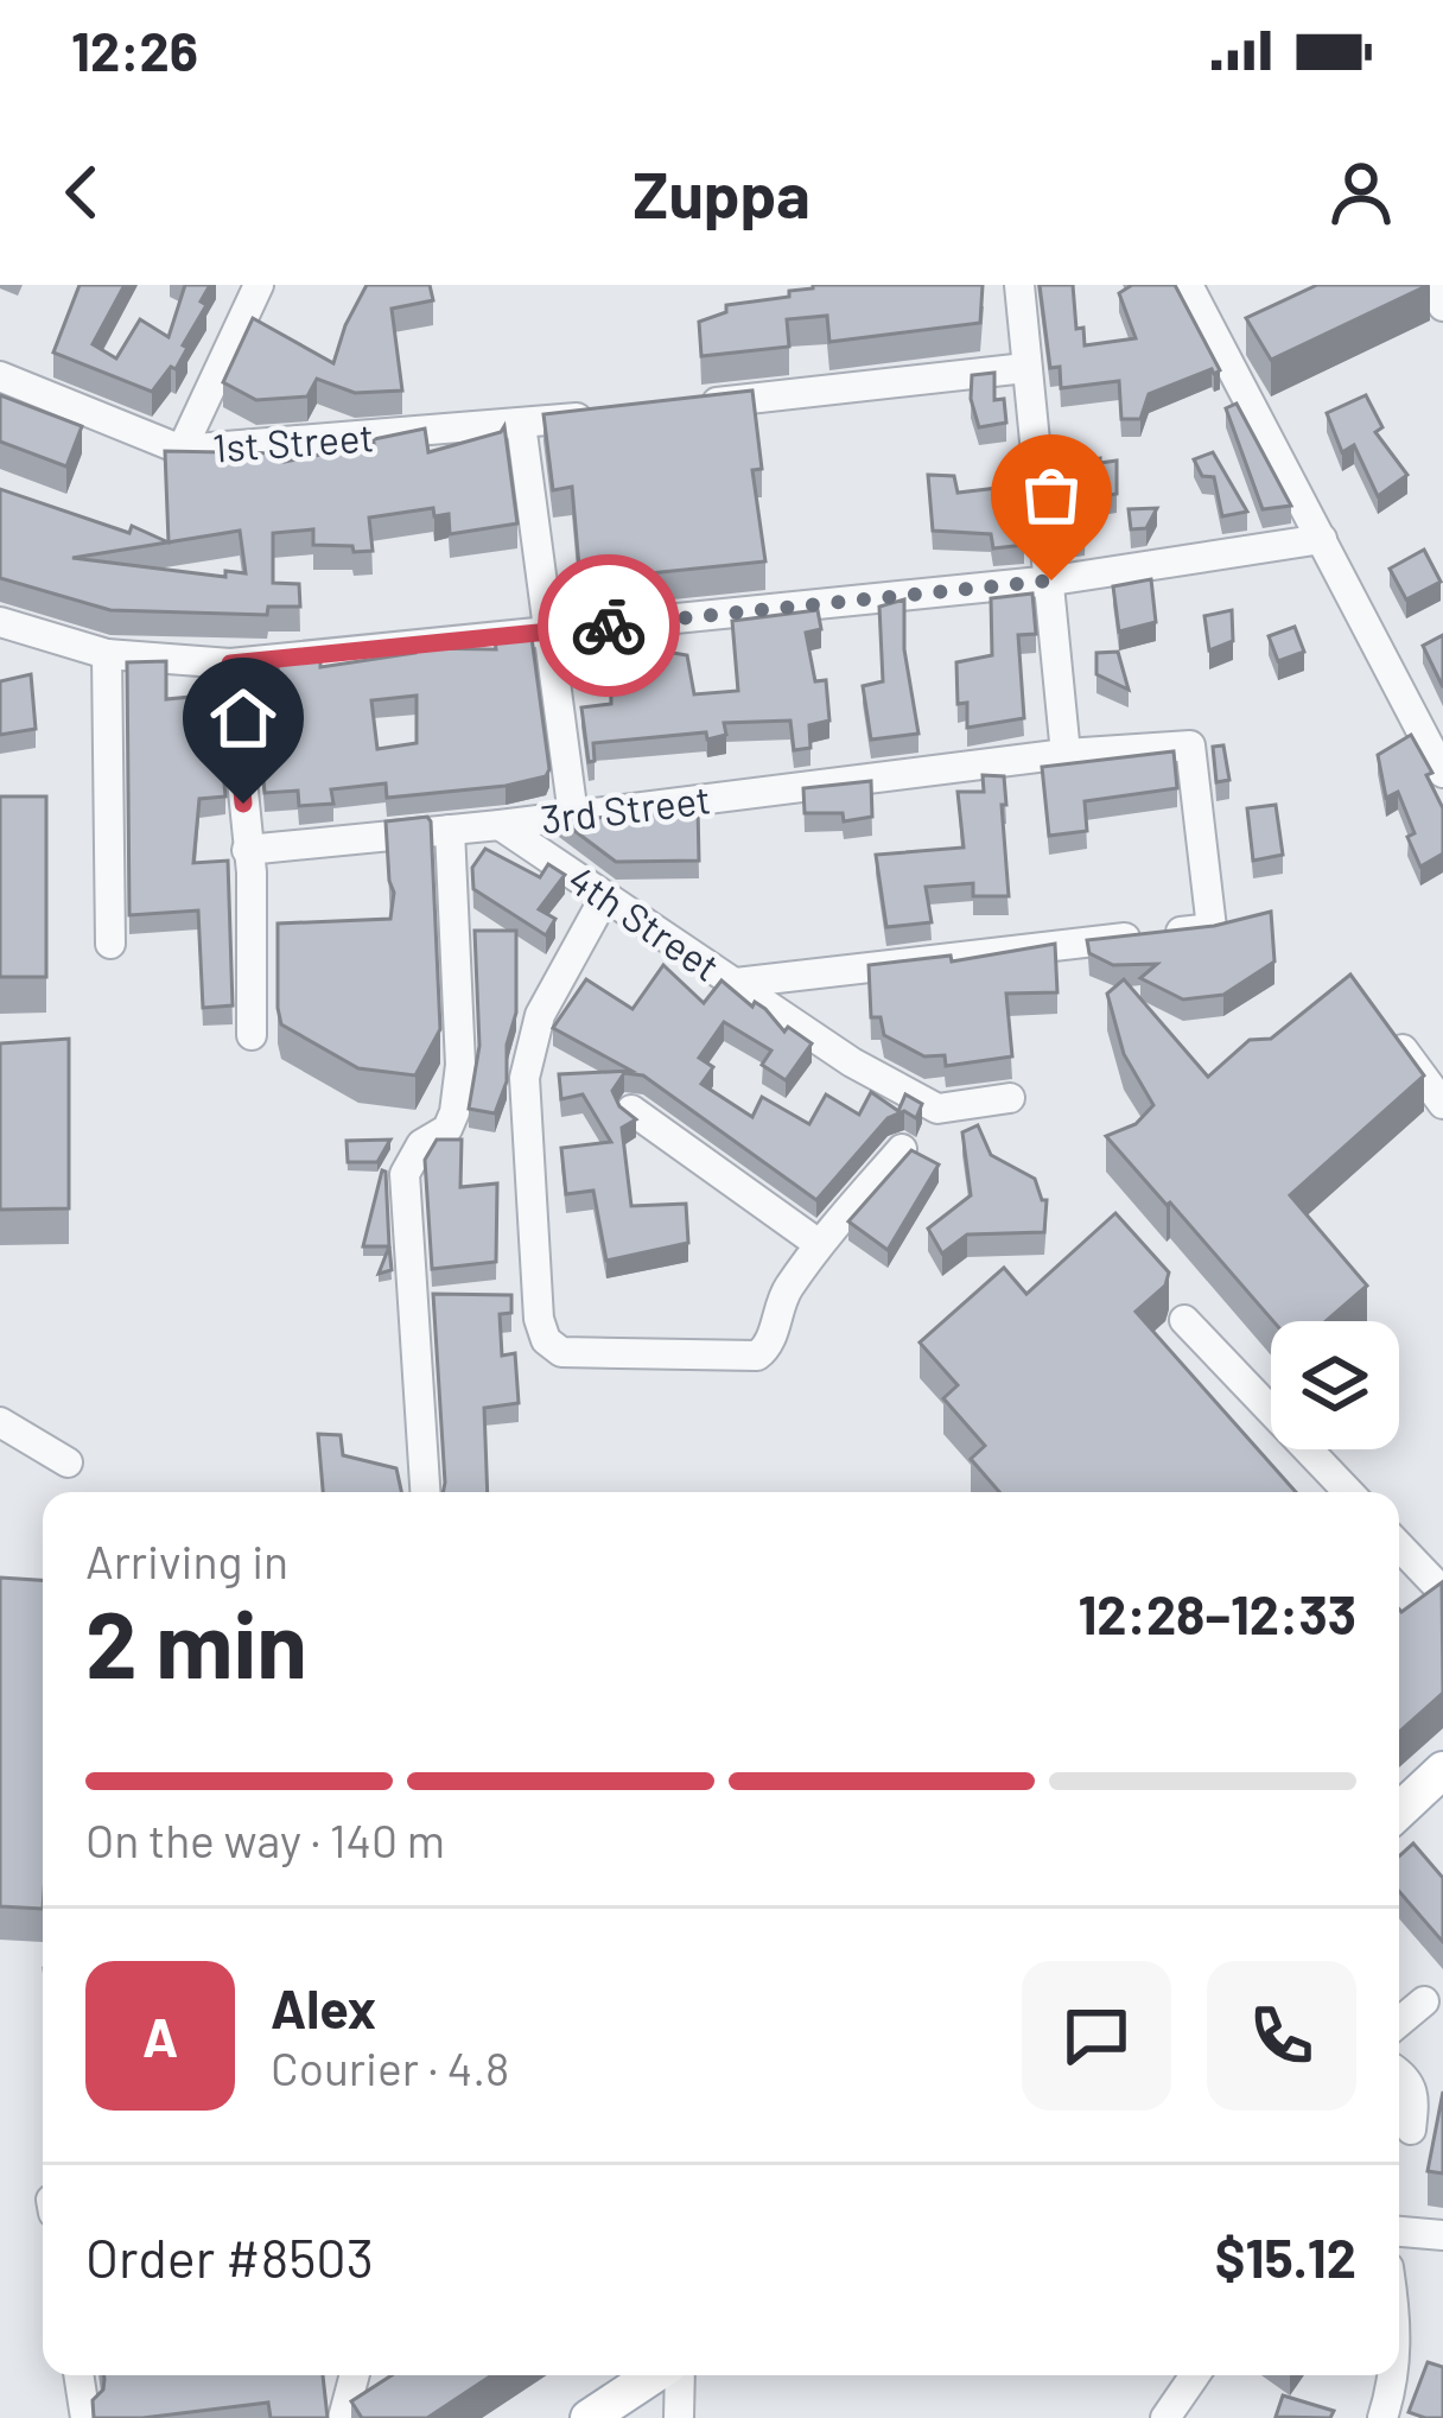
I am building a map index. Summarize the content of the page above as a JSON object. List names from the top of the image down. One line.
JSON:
{"streets":{"street":["1st Street","3rd Street","4th Street"]},"crossings":[["3rd Street","4th Street"]],"page":{"status":"12:26","header":"Zuppa","heading":["2 min","Arriving in","12:28–12:33"],"panel":["Alex","Courier · 4.8","Order #8503","$15.12"],"bar":"On the way · 140 m","round":"A"}}
